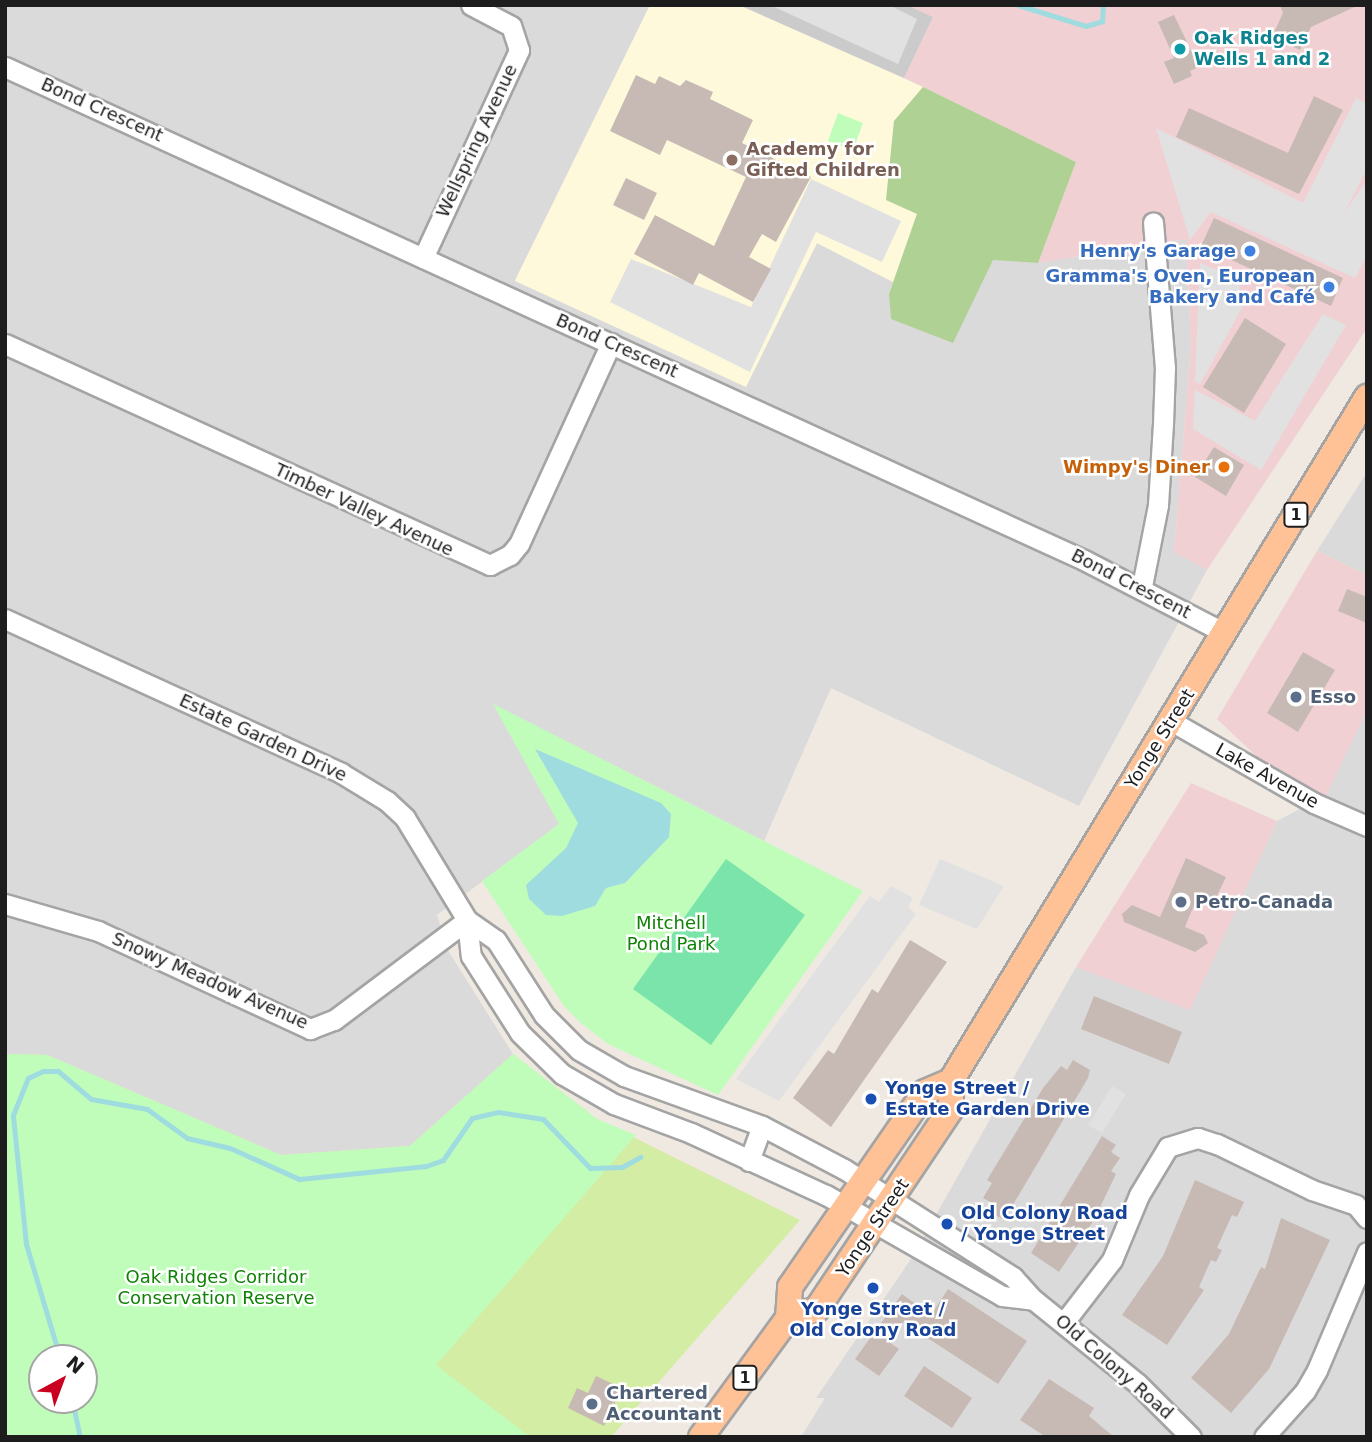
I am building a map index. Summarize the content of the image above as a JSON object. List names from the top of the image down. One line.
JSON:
{"streets":{"main road":["1","Yonge Street"],"street":["Bond Crescent","Wellspring Avenue","Timber Valley Avenue","Estate Garden Drive","Lake Avenue","Snowy Meadow Avenue","Old Colony Road"]},"crossings":[["Bond Crescent","Wellspring Avenue"],["Bond Crescent","Timber Valley Avenue"],["Bond Crescent","Yonge Street"],["1","Yonge Street"],["Estate Garden Drive","Yonge Street"],["Estate Garden Drive","Snowy Meadow Avenue"],["Estate Garden Drive","Old Colony Road"],["Yonge Street","Lake Avenue"],["Yonge Street","Old Colony Road"]],"parks":["Mitchell Pond Park","Oak Ridges Corridor Conservation Reserve"],"places":["Oak Ridges Wells 1 and 2","Academy for Gifted Children","Henry's Garage","Gramma's Oven, European Bakery and Café","Wimpy's Diner","Esso","Petro-Canada","Yonge Street / Estate Garden Drive","Old Colony Road / Yonge Street","Yonge Street / Old Colony Road","Chartered Accountant"],"north":"top right"}
